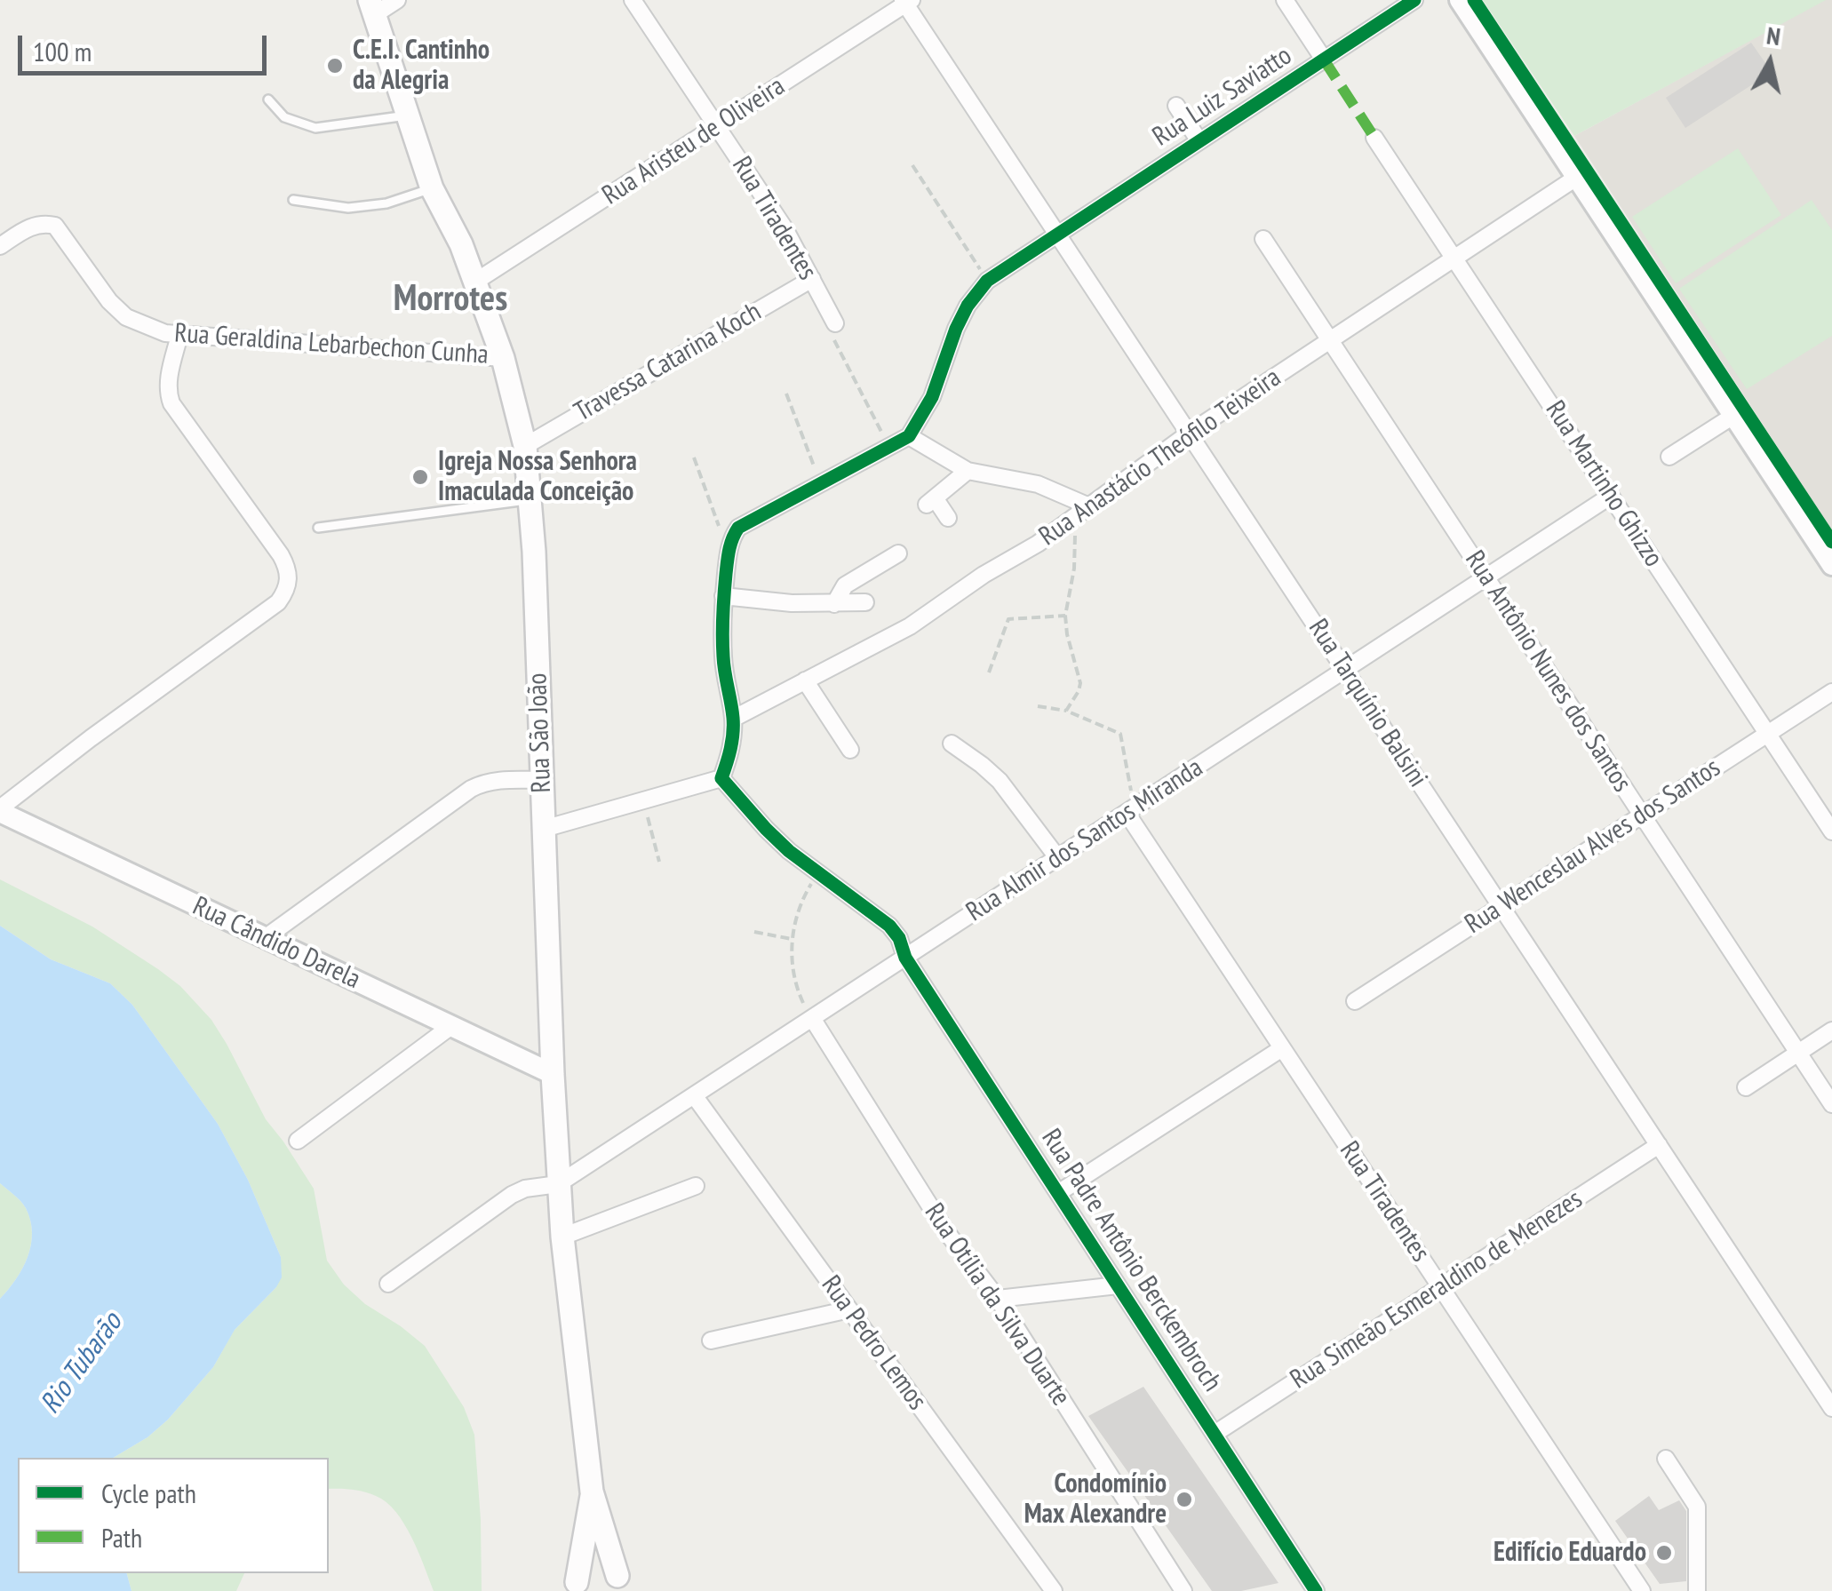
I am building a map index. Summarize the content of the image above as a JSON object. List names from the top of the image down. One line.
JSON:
{"streets":{"main road":["Rua São João"],"street":["Rua Luiz Saviatto","Rua Aristeu de Oliveira","Rua Tiradentes","Rua Geraldina Lebarbechon Cunha","Travessa Catarina Koch","Rua Anastácio Theófilo Teixeira","Rua Martinho Ghizzo","Rua Antônio Nunes dos Santos","Rua Tarquínio Balsini","Rua Almir dos Santos Miranda","Rua Wenceslau Alves dos Santos","Rua Cândido Darela","Rua Padre Antônio Berckembroch","Rua Simeão Esmeraldino de Menezes","Rua Otília da Silva Duarte","Rua Pedro Lemos"]},"crossings":[["Rua Luiz Saviatto","Rua Tarquínio Balsini"],["Rua Aristeu de Oliveira","Rua Tiradentes"],["Rua Aristeu de Oliveira","Rua Tarquínio Balsini"],["Rua Aristeu de Oliveira","Rua São João"],["Rua Tiradentes","Travessa Catarina Koch"],["Rua Tiradentes","Rua Almir dos Santos Miranda"],["Rua Tiradentes","Rua Simeão Esmeraldino de Menezes"],["Rua Geraldina Lebarbechon Cunha","Rua São João"],["Travessa Catarina Koch","Rua São João"],["Rua Anastácio Theófilo Teixeira","Rua Martinho Ghizzo"],["Rua Anastácio Theófilo Teixeira","Rua Antônio Nunes dos Santos"],["Rua Anastácio Theófilo Teixeira","Rua Tarquínio Balsini"],["Rua Martinho Ghizzo","Rua Almir dos Santos Miranda"],["Rua Martinho Ghizzo","Rua Wenceslau Alves dos Santos"],["Rua Antônio Nunes dos Santos","Rua Almir dos Santos Miranda"],["Rua Antônio Nunes dos Santos","Rua Wenceslau Alves dos Santos"],["Rua Tarquínio Balsini","Rua Almir dos Santos Miranda"],["Rua Tarquínio Balsini","Rua Wenceslau Alves dos Santos"],["Rua Tarquínio Balsini","Rua Simeão Esmeraldino de Menezes"],["Rua São João","Rua Almir dos Santos Miranda"],["Rua São João","Rua Cândido Darela"],["Rua Almir dos Santos Miranda","Rua Padre Antônio Berckembroch"],["Rua Almir dos Santos Miranda","Rua Otília da Silva Duarte"],["Rua Almir dos Santos Miranda","Rua Pedro Lemos"],["Rua Padre Antônio Berckembroch","Rua Simeão Esmeraldino de Menezes"]],"districts":["Morrotes"],"water":["Rio Tubarão"],"places":["C.E.I. Cantinho da Alegria","Igreja Nossa Senhora Imaculada Conceição","Condomínio Max Alexandre","Edifício Eduardo"],"legend":["Cycle path","Path"],"scale_bar":"100 m","north":"top"}
